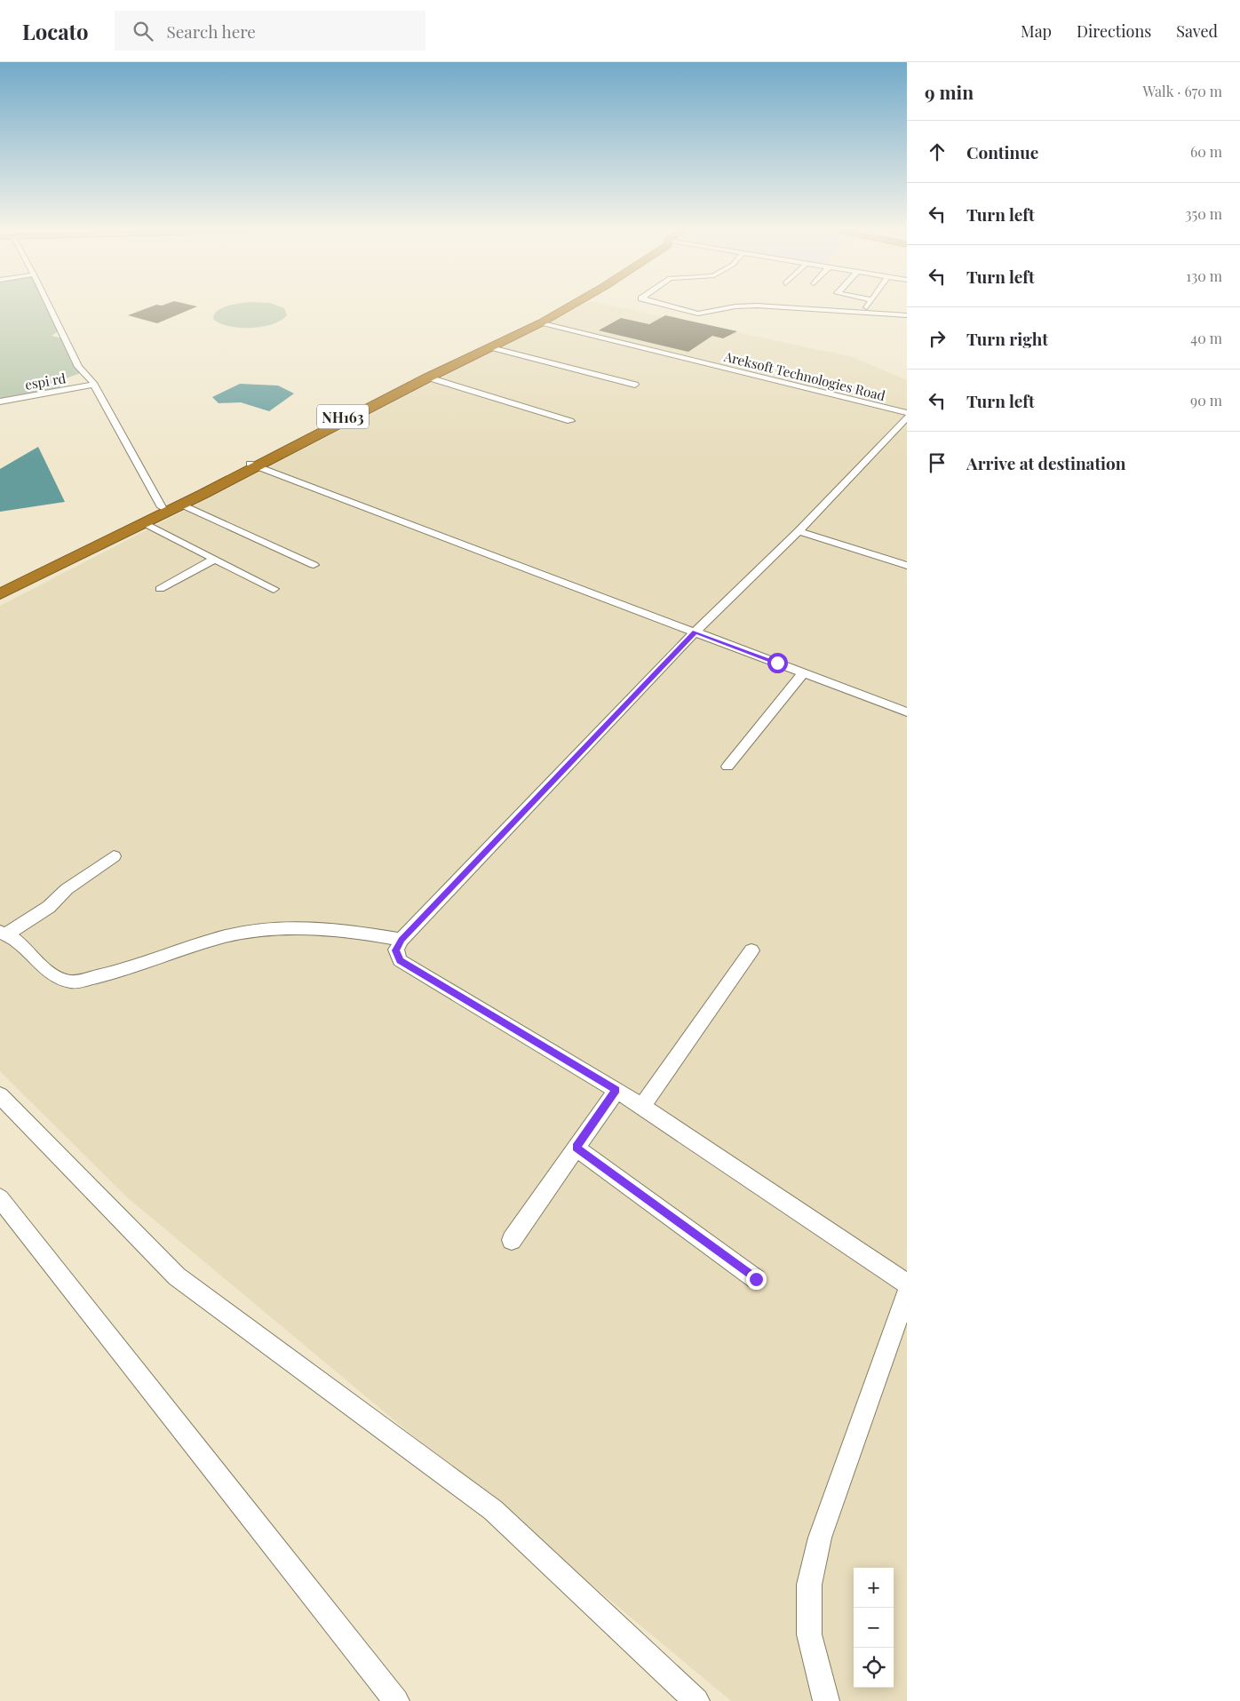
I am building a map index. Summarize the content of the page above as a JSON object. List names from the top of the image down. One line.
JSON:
{"streets":{"highway":["NH163"],"street":["Areksoft Technologies Road","espi rd"]},"crossings":[["Areksoft Technologies Road","NH163"]],"page":{"header":"Locato","search":"Search here","nav":["Map","Directions","Saved"],"heading":["9 min","Walk · 670 m"],"list":[["Continue","60 m"],["Turn left","350 m"],["Turn left","130 m"],["Turn right","40 m"],["Turn left","90 m"],"Arrive at destination"],"map_buttons":["+","−"]}}
